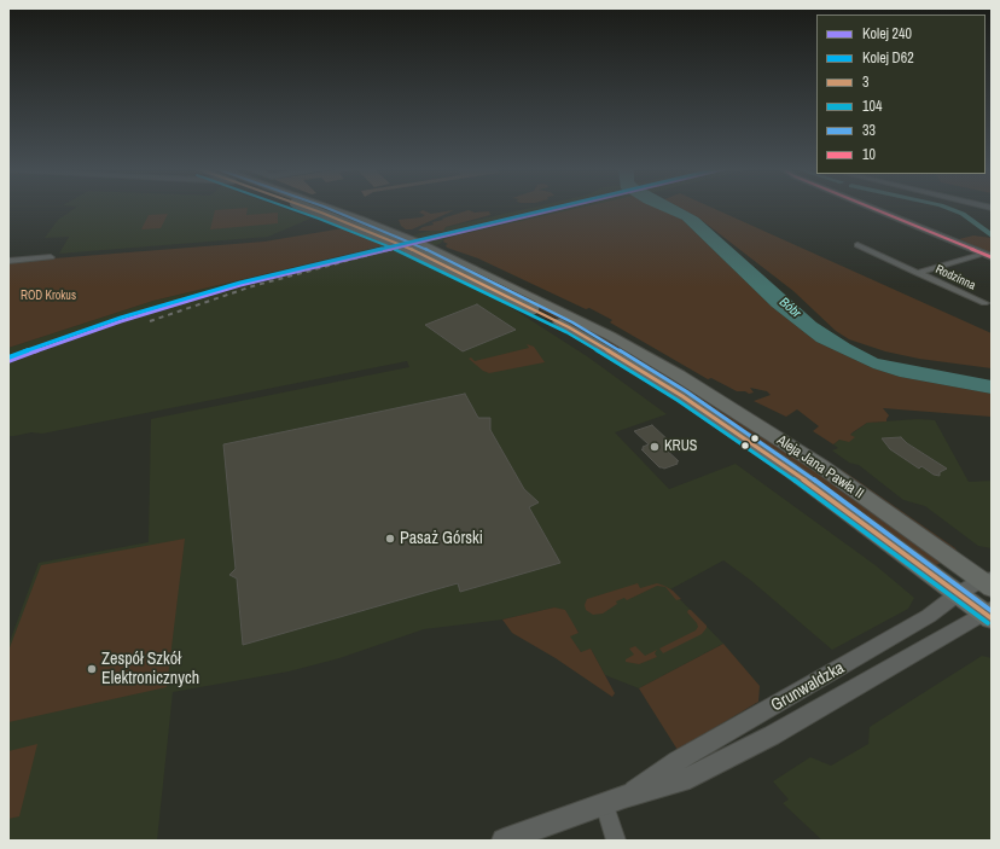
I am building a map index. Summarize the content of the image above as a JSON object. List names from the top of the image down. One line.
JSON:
{"streets":{"main road":["Aleja Jana Pawła II"],"street":["Rodzinna","Grunwaldzka"]},"crossings":[["Aleja Jana Pawła II","Grunwaldzka"]],"water":["Bóbr"],"parks":["ROD Krokus"],"places":["KRUS","Pasaż Górski","Zespół Szkół Elektronicznych"],"lines":["rail line 240","rail line D62","transit line 3","transit line 104","transit line 33","transit line 10"],"legend":["Kolej 240","Kolej D62","3","104","33","10"]}
